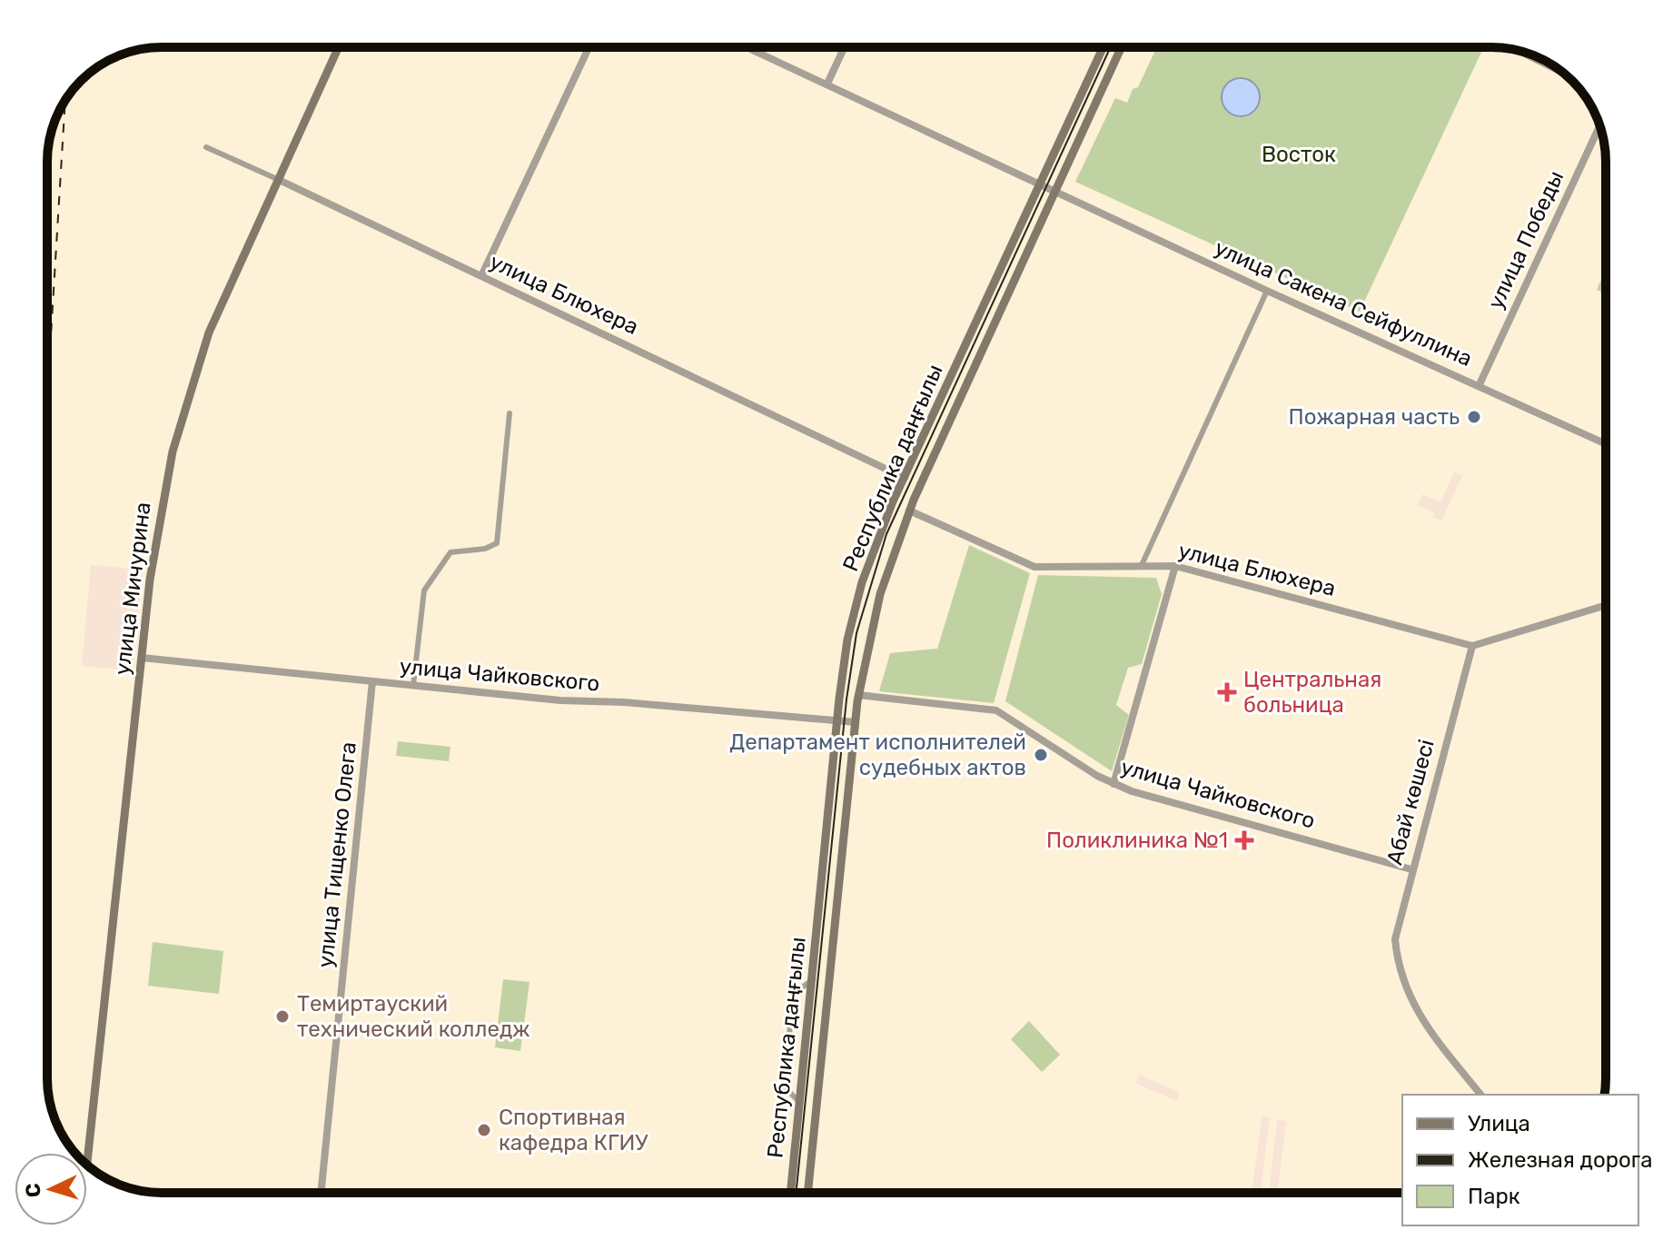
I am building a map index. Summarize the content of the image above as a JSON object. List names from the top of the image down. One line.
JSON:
{"streets":{"main road":["Республика даңғылы","улица Мичурина"],"street":["улица Победы","улица Блюхера","улица Сакена Сейфуллина","улица Чайковского","Абай көшесі","улица Тищенко Олега"]},"crossings":[["улица Победы","улица Сакена Сейфуллина"],["улица Блюхера","Республика даңғылы"],["улица Блюхера","улица Мичурина"],["улица Блюхера","Абай көшесі"],["улица Сакена Сейфуллина","Республика даңғылы"],["Республика даңғылы","улица Чайковского"],["улица Мичурина","улица Чайковского"],["улица Чайковского","Абай көшесі"],["улица Чайковского","улица Тищенко Олега"]],"parks":["Восток"],"places":{"other":["Пожарная часть","Департамент исполнителей судебных актов","Темиртауский технический колледж","Спортивная кафедра КГИУ"],"health":["Центральная больница","Поликлиника №1"]},"legend":["Улица","Железная дорога","Парк"],"north":"left"}
